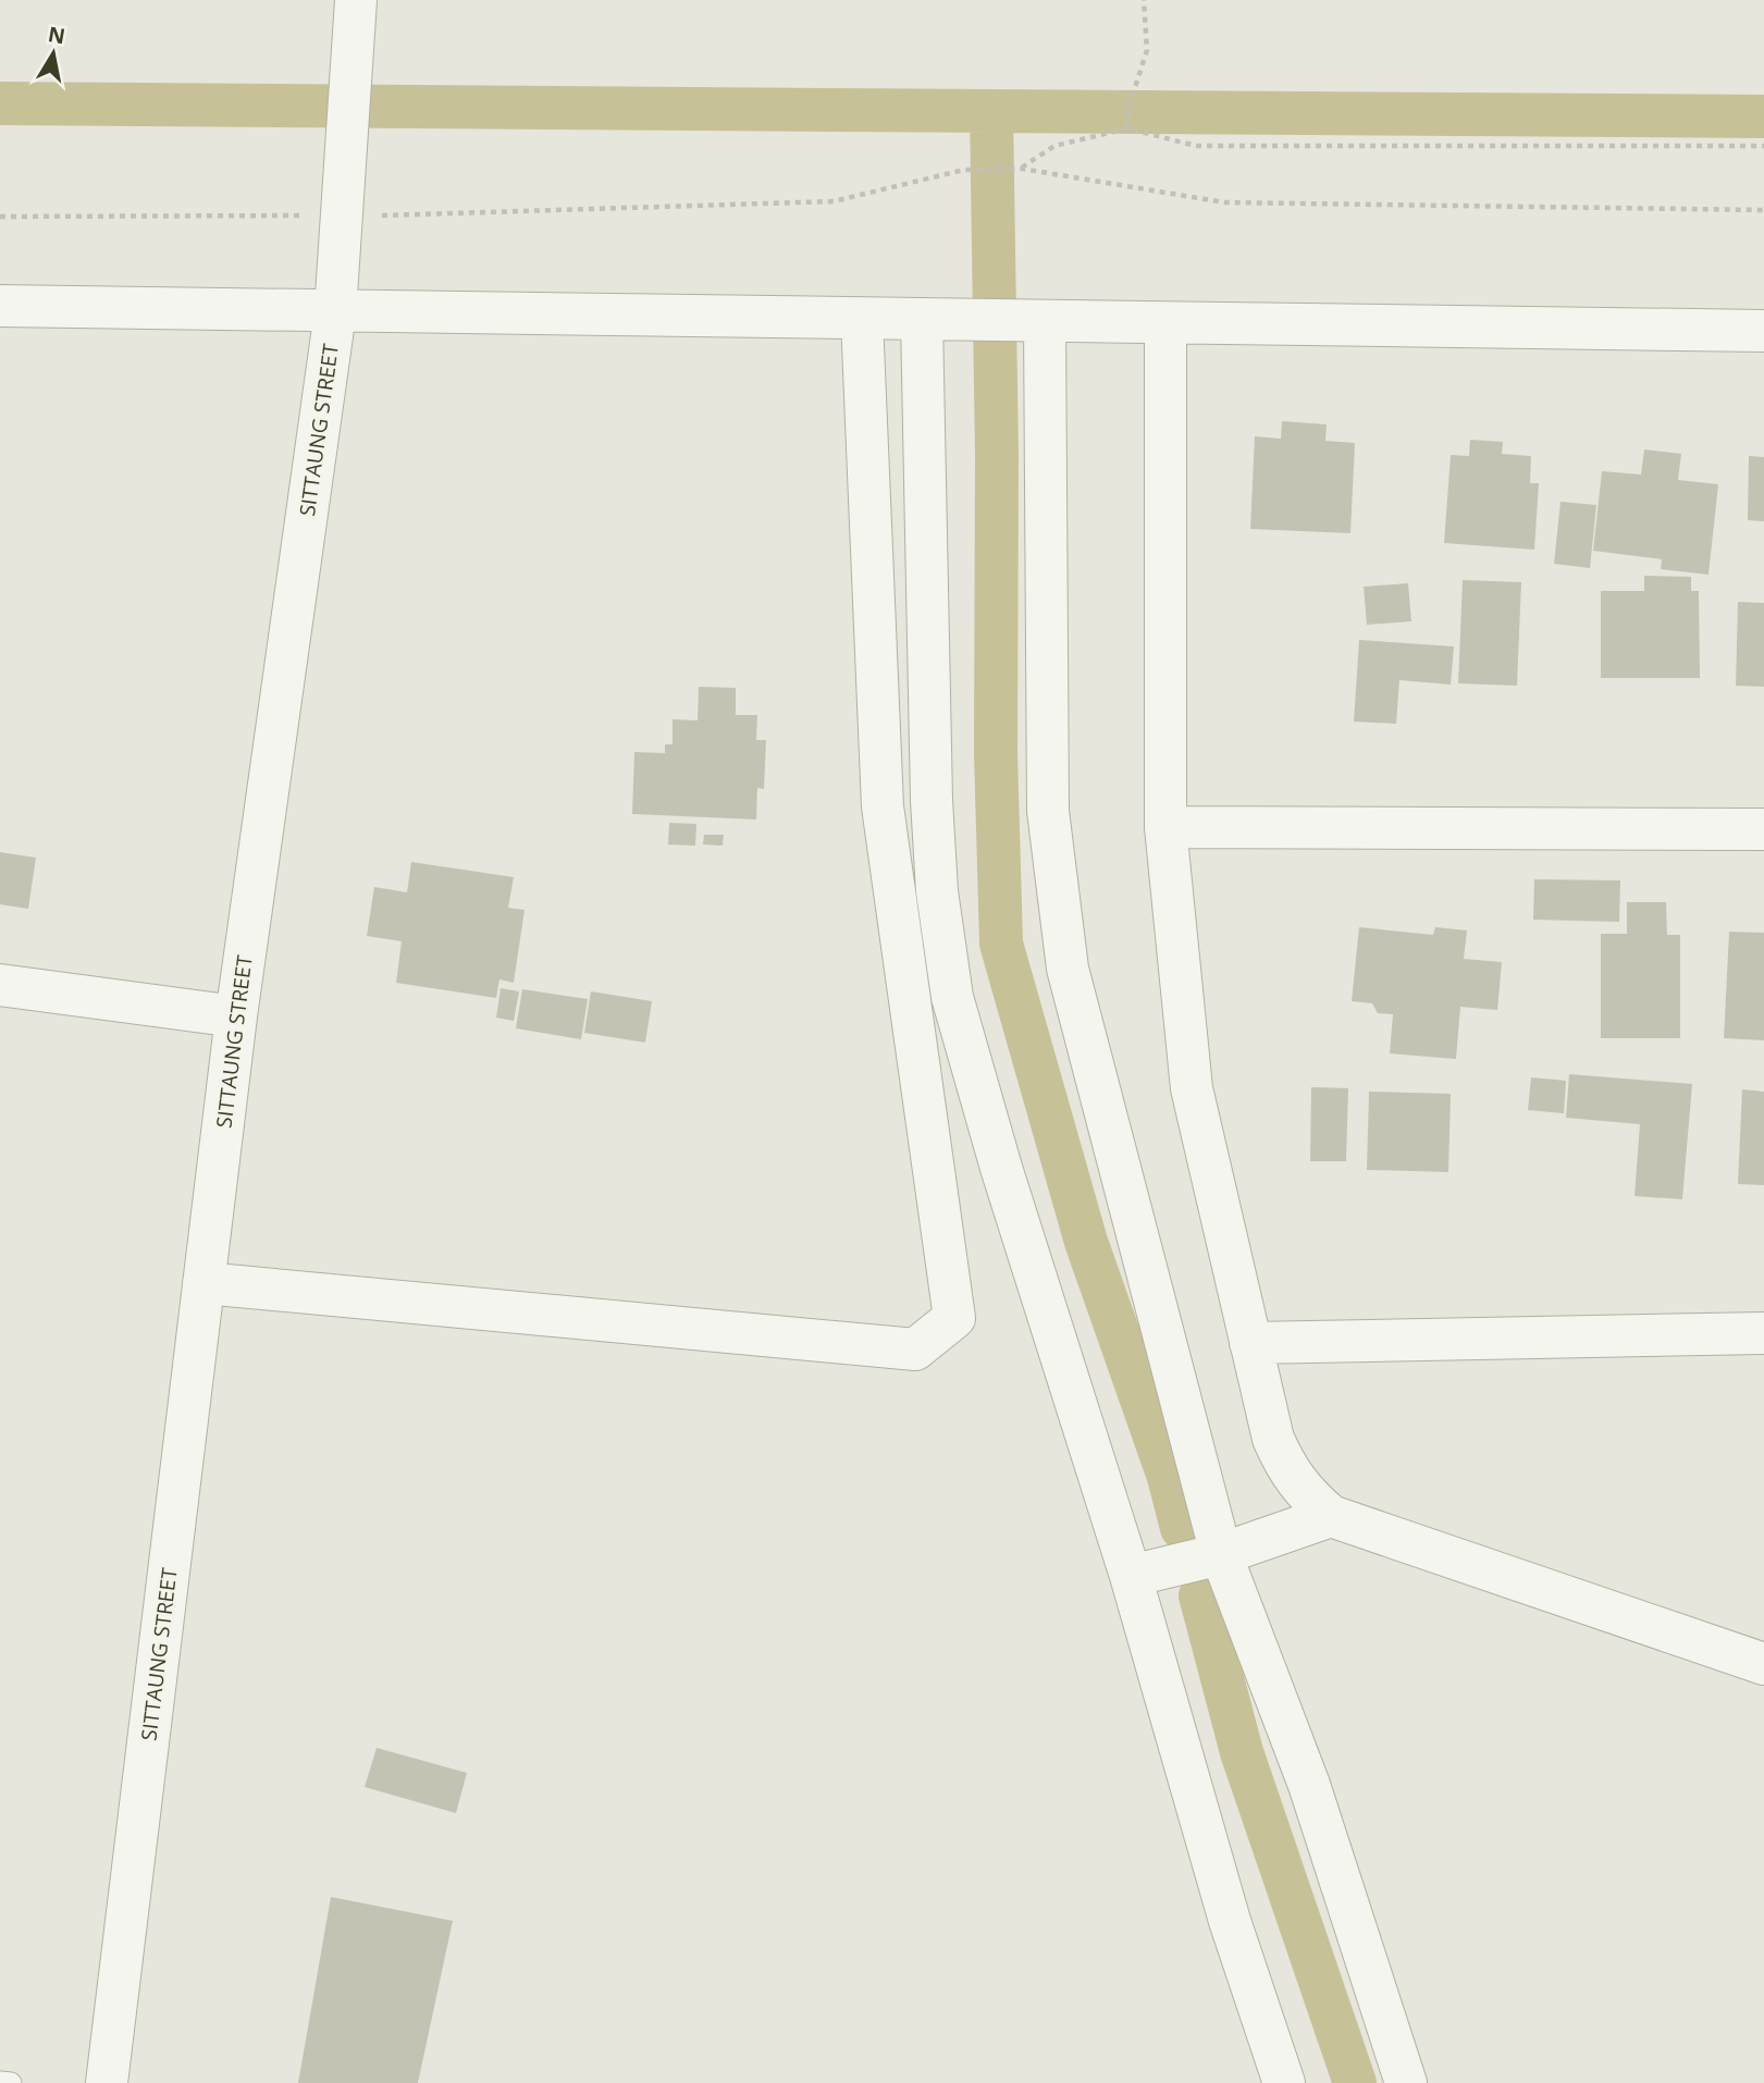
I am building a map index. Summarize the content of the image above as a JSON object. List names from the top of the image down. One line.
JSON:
{"streets":{"street":["SITTAUNG STREET"]},"north":"top"}
